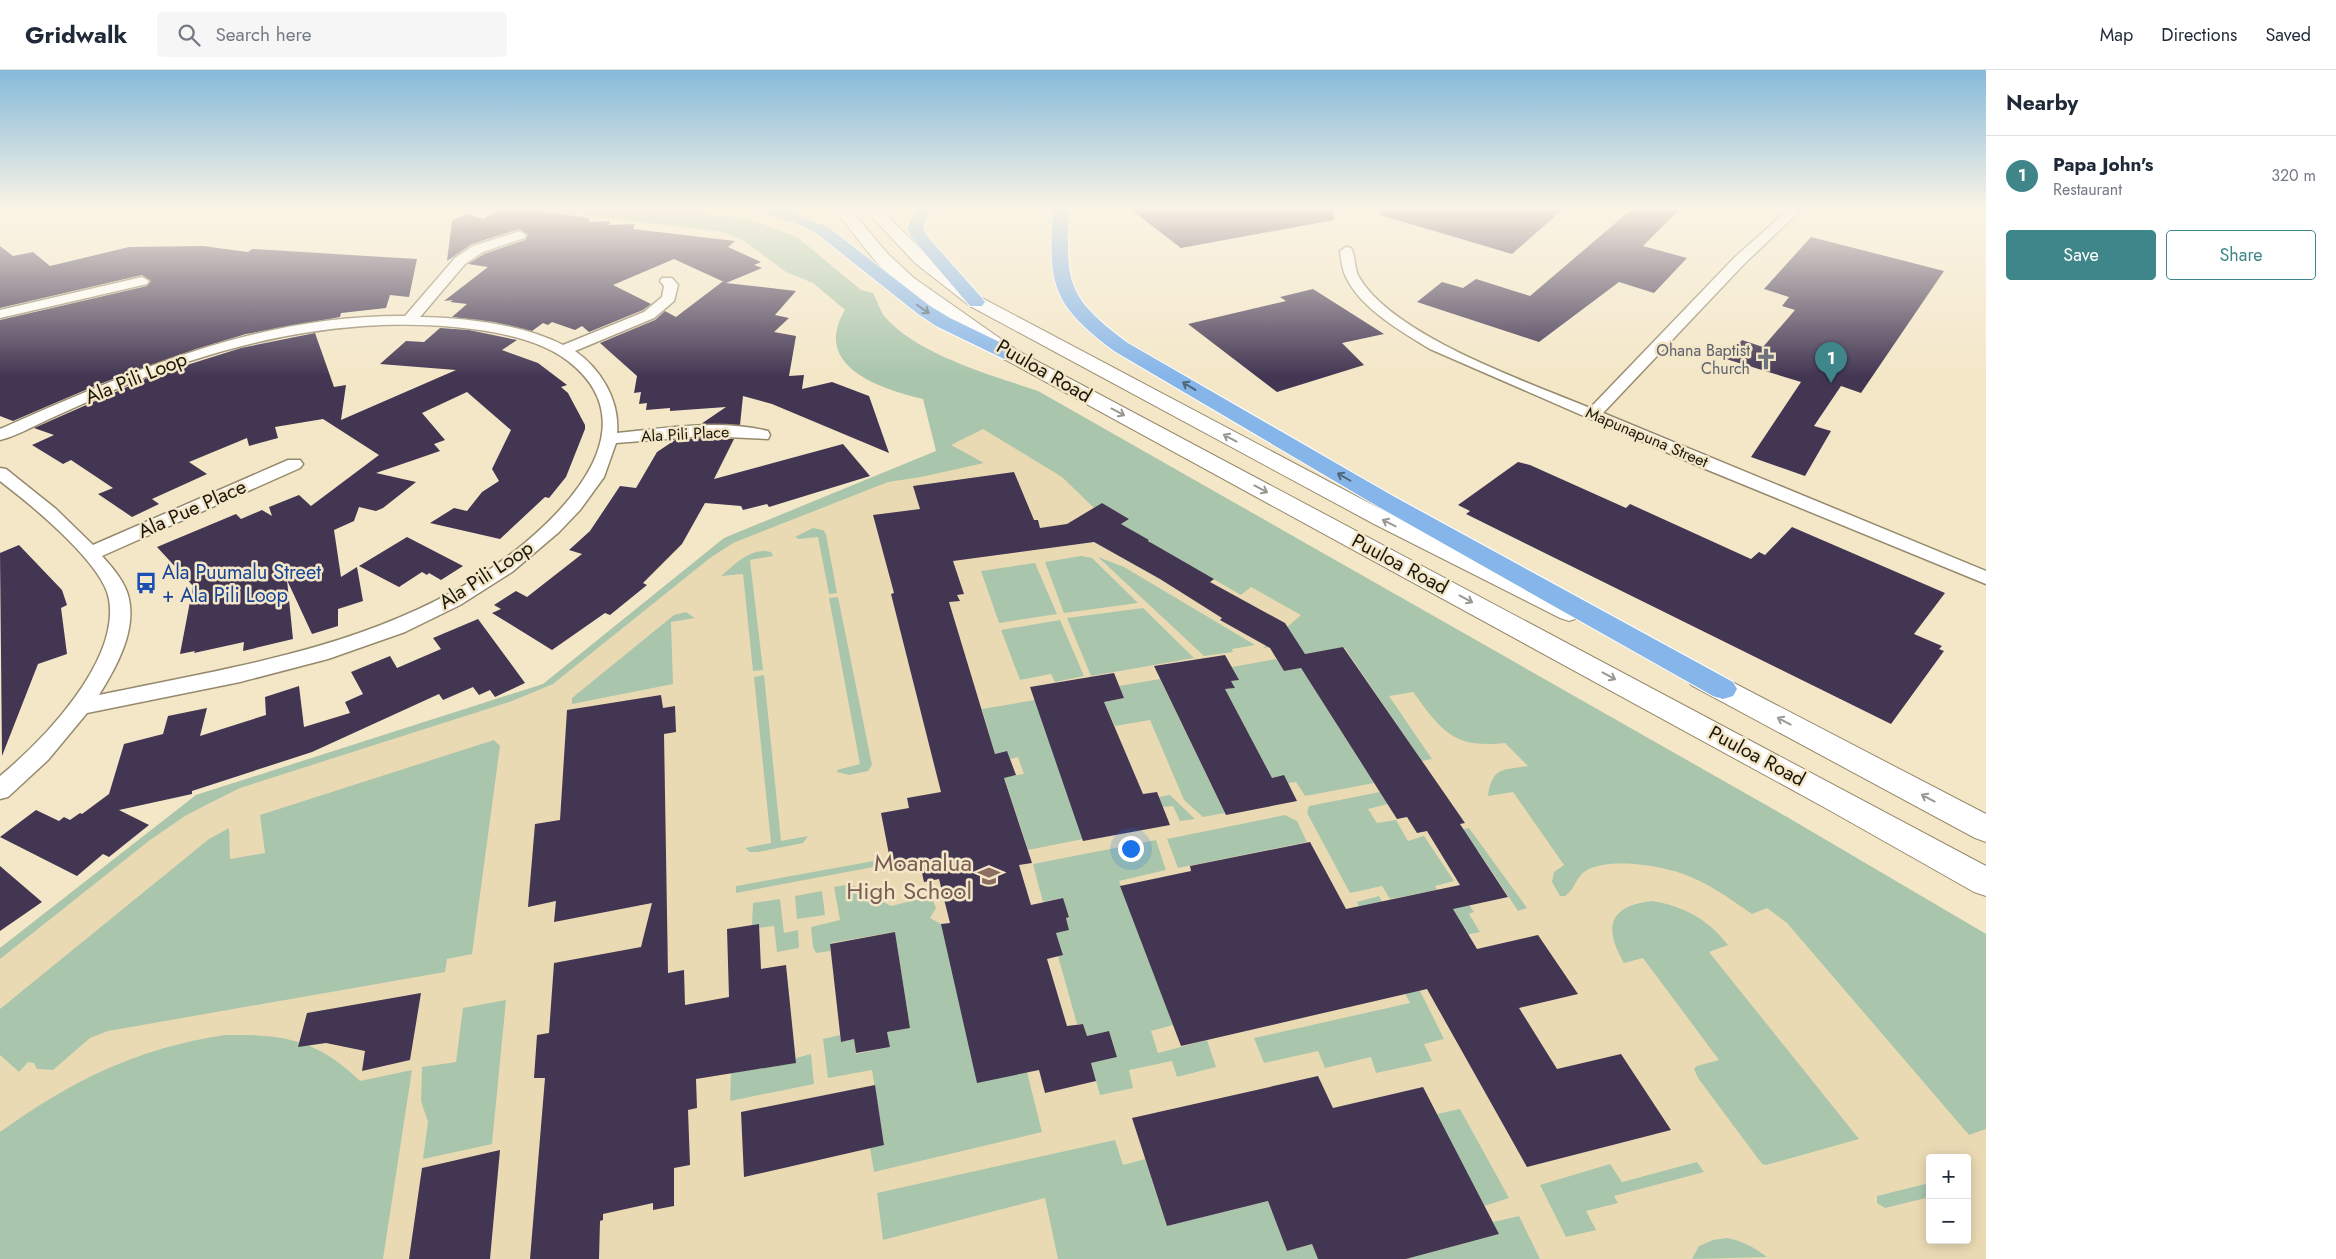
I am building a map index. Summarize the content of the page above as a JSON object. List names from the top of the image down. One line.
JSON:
{"streets":{"main road":["Puuloa Road"],"street":["Ala Pili Loop","Ala Pili Place","Mapunapuna Street","Ala Pue Place"]},"crossings":[["Ala Pili Loop","Ala Pili Place"]],"places":{"church":["Ohana Baptist Church"],"bus stop":["Ala Puumalu Street + Ala Pili Loop"],"school or university":["Moanalua High School"]},"page":{"header":"Gridwalk","search":"Search here","nav":["Map","Directions","Saved"],"heading":"Nearby","list":[{"mark":"1","name":"Papa John's","note":"Restaurant","value":"320 m"}],"buttons":["Save","Share"],"pins":"1","map_buttons":["+","−"]}}
